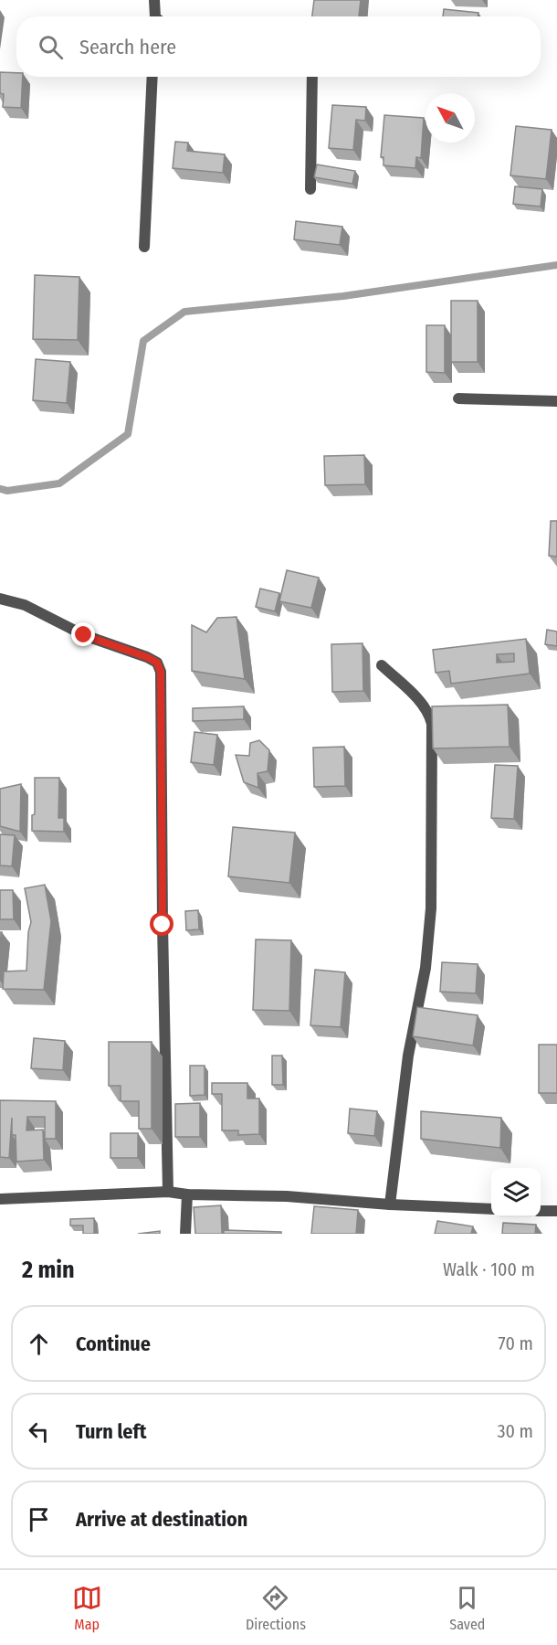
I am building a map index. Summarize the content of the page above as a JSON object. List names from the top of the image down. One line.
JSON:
{"north":"top left","page":{"search":"Search here","heading":["2 min","Walk · 100 m"],"list":[["Continue","70 m"],["Turn left","30 m"],"Arrive at destination"],"nav":["Map","Directions","Saved"]}}
